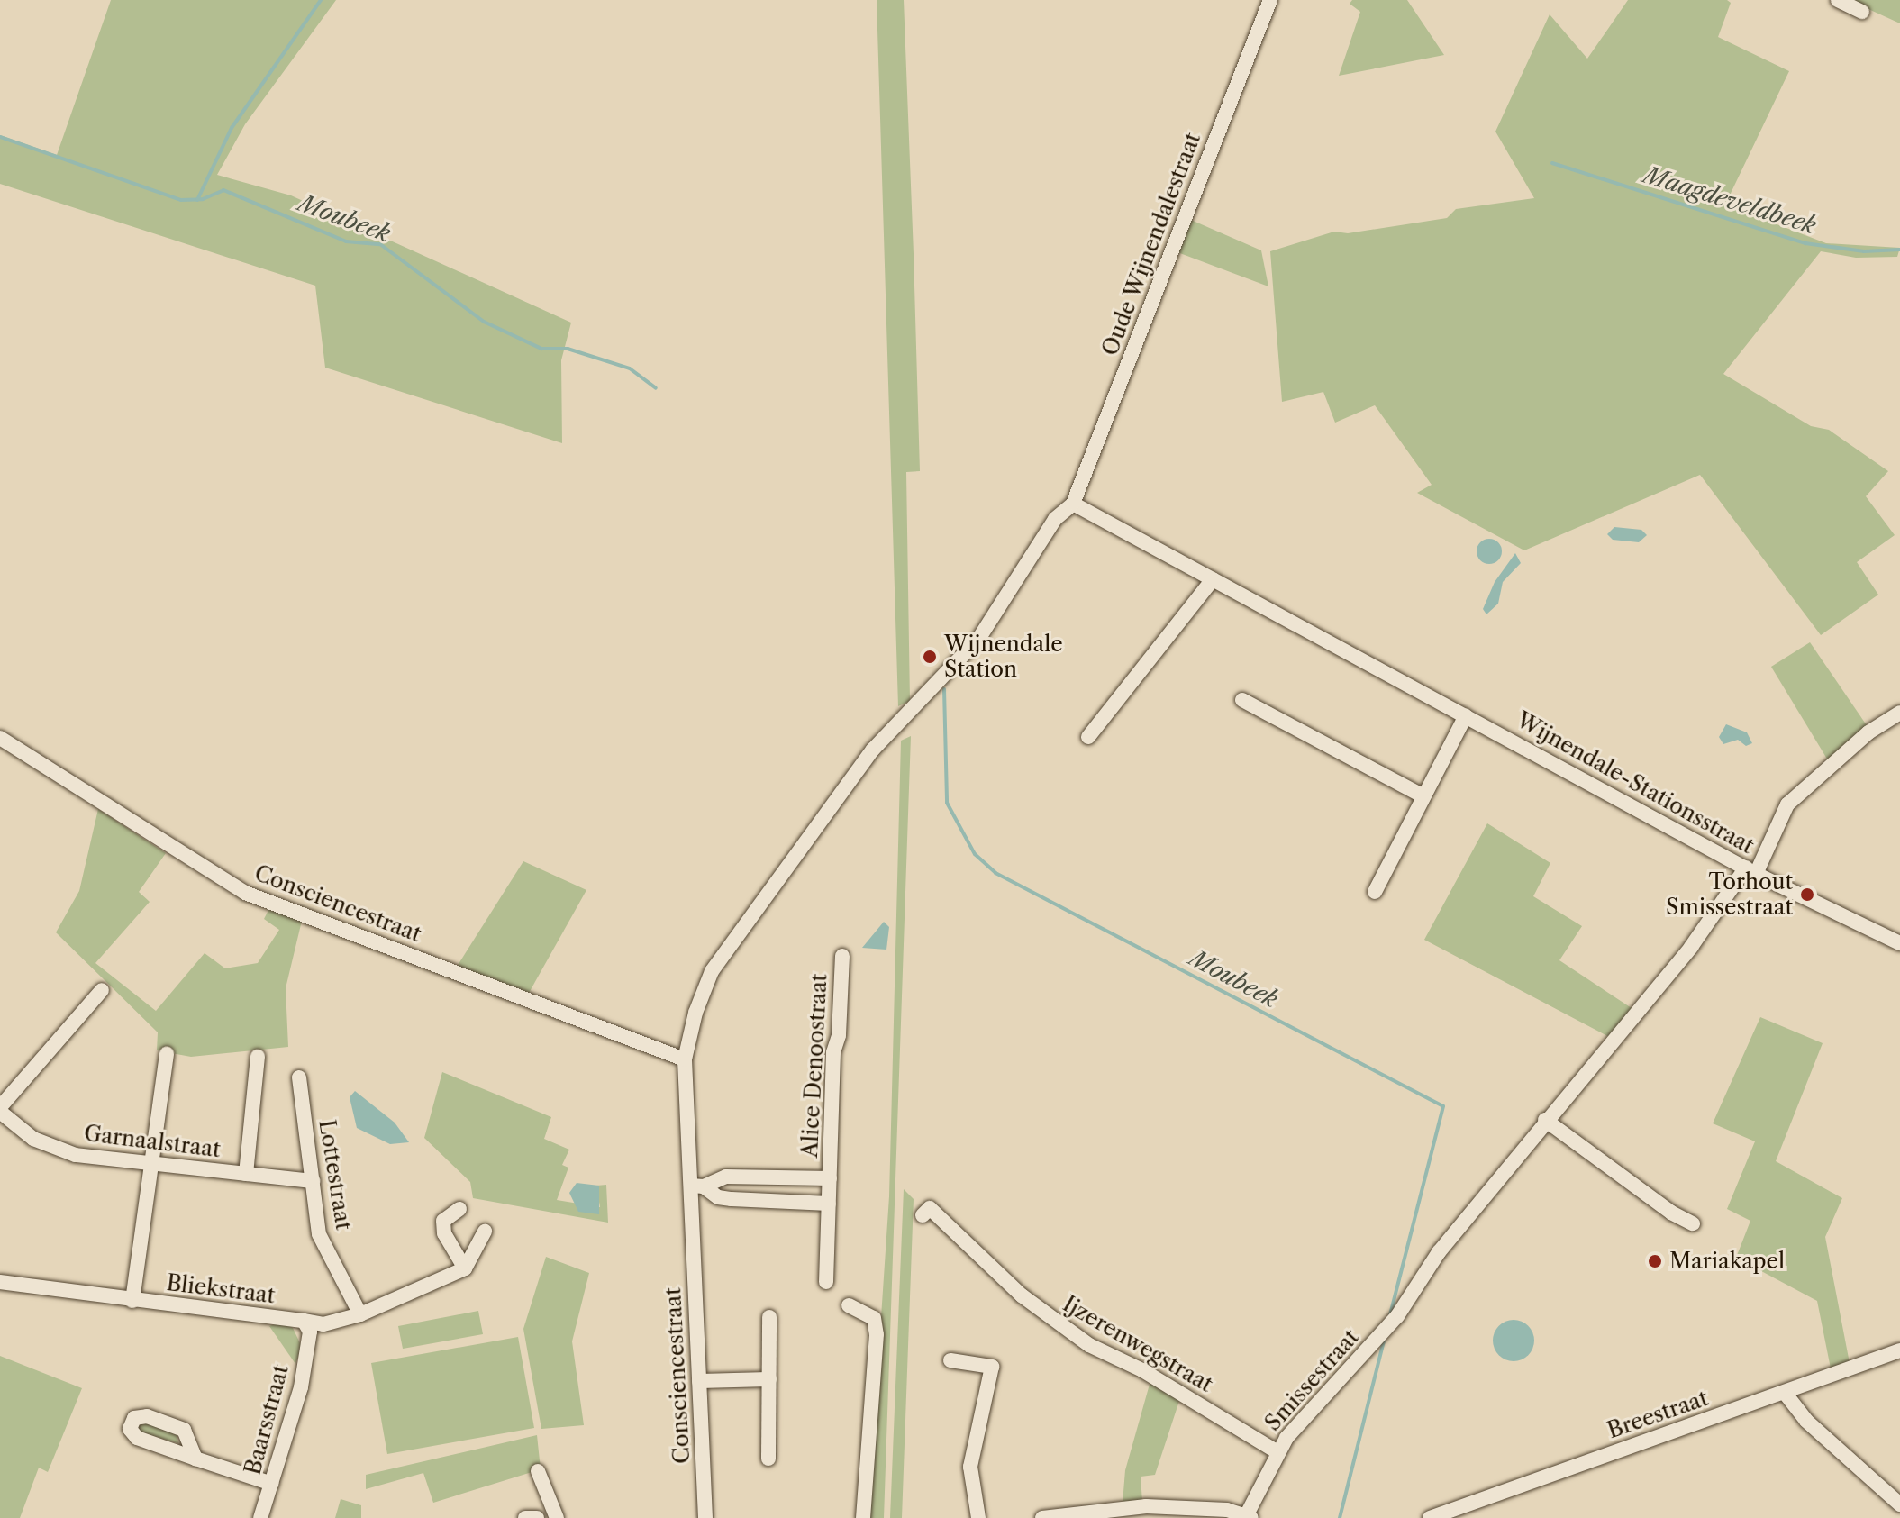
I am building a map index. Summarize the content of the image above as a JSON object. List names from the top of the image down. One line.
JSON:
{"streets":{"street":["Oude Wijnendalestraat","Wijnendale-Stationsstraat","Consciencestraat","Alice Denoostraat","Garnaalstraat","Lottestraat","Bliekstraat","Ijzerenwegstraat","Smissestraat","Breestraat","Baarsstraat"]},"crossings":[["Oude Wijnendalestraat","Wijnendale-Stationsstraat"],["Oude Wijnendalestraat","Consciencestraat"],["Wijnendale-Stationsstraat","Consciencestraat"],["Wijnendale-Stationsstraat","Smissestraat"],["Consciencestraat","Alice Denoostraat"],["Garnaalstraat","Lottestraat"],["Lottestraat","Bliekstraat"],["Bliekstraat","Baarsstraat"],["Ijzerenwegstraat","Smissestraat"]],"water":["Maagdeveldbeek","Moubeek"],"places":["Wijnendale Station","Torhout Smissestraat","Mariakapel"]}
